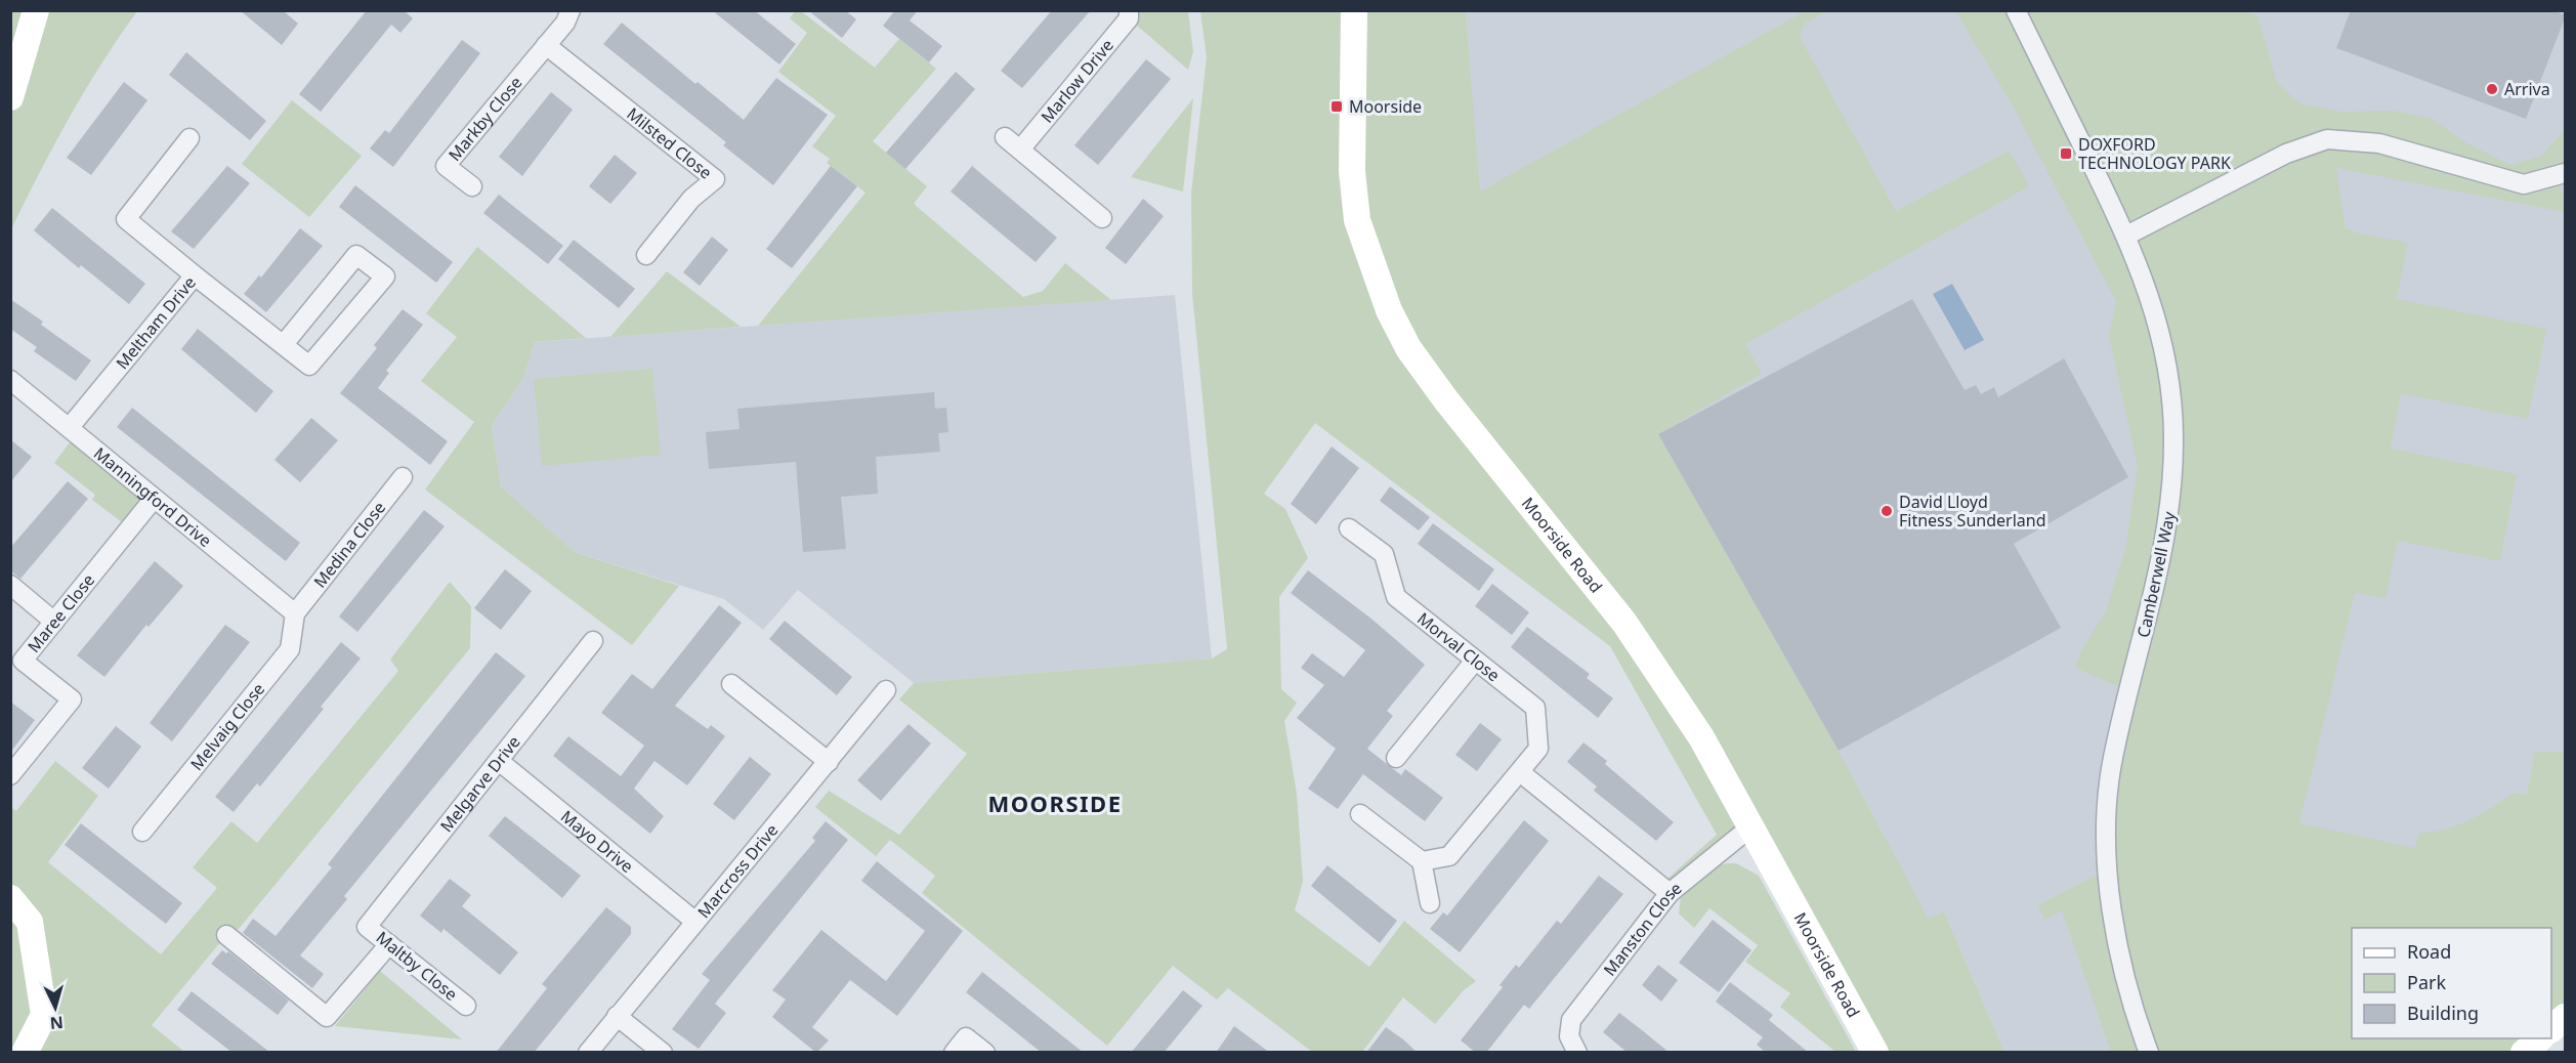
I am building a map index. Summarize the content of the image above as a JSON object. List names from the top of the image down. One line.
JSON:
{"streets":{"street":["Marlow Drive","Markby Close","Milsted Close","Meltham Drive","Manningford Drive","Moorside Road","Medina Close","Camberwell Way","Maree Close","Morval Close","Melvaig Close","Melgarve Drive","Mayo Drive","Marcross Drive","Manston Close","Maltby Close"]},"crossings":[["Markby Close","Milsted Close"],["Meltham Drive","Manningford Drive"],["Manningford Drive","Medina Close"],["Manningford Drive","Maree Close"],["Manningford Drive","Melvaig Close"],["Moorside Road","Manston Close"],["Medina Close","Melvaig Close"],["Melgarve Drive","Mayo Drive"],["Melgarve Drive","Maltby Close"],["Mayo Drive","Marcross Drive"]],"districts":["MOORSIDE"],"places":{"other":["Arriva","David Lloyd Fitness Sunderland"],"transit":["Moorside","DOXFORD TECHNOLOGY PARK"]},"legend":["Road","Park","Building"],"north":"bottom"}
